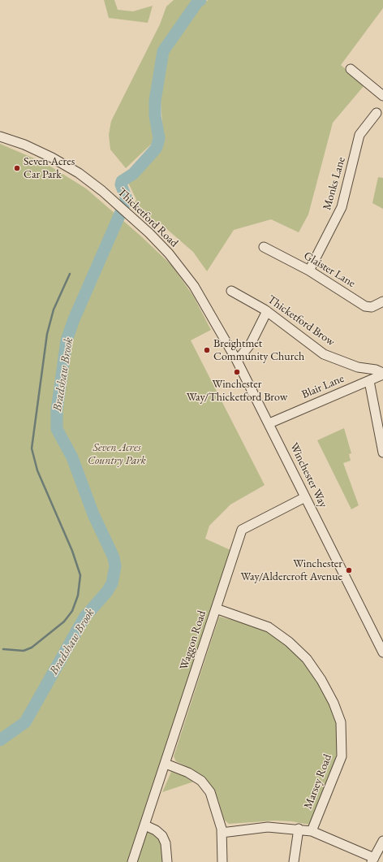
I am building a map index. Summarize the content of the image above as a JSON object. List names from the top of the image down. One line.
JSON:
{"streets":{"street":["Monks Lane","Thicketford Road","Glaister Lane","Thicketford Brow","Blair Lane","Winchester Way","Waggon Road","Marsey Road"]},"crossings":[["Monks Lane","Glaister Lane"],["Thicketford Road","Winchester Way"],["Thicketford Brow","Blair Lane"],["Blair Lane","Winchester Way"],["Winchester Way","Waggon Road"],["Waggon Road","Marsey Road"]],"water":["Bradshaw Brook"],"parks":["Seven Acres Country Park"],"places":["Seven Acres Car Park","Breightmet Community Church","Winchester Way/Thicketford Brow","Winchester Way/Aldercroft Avenue"]}
